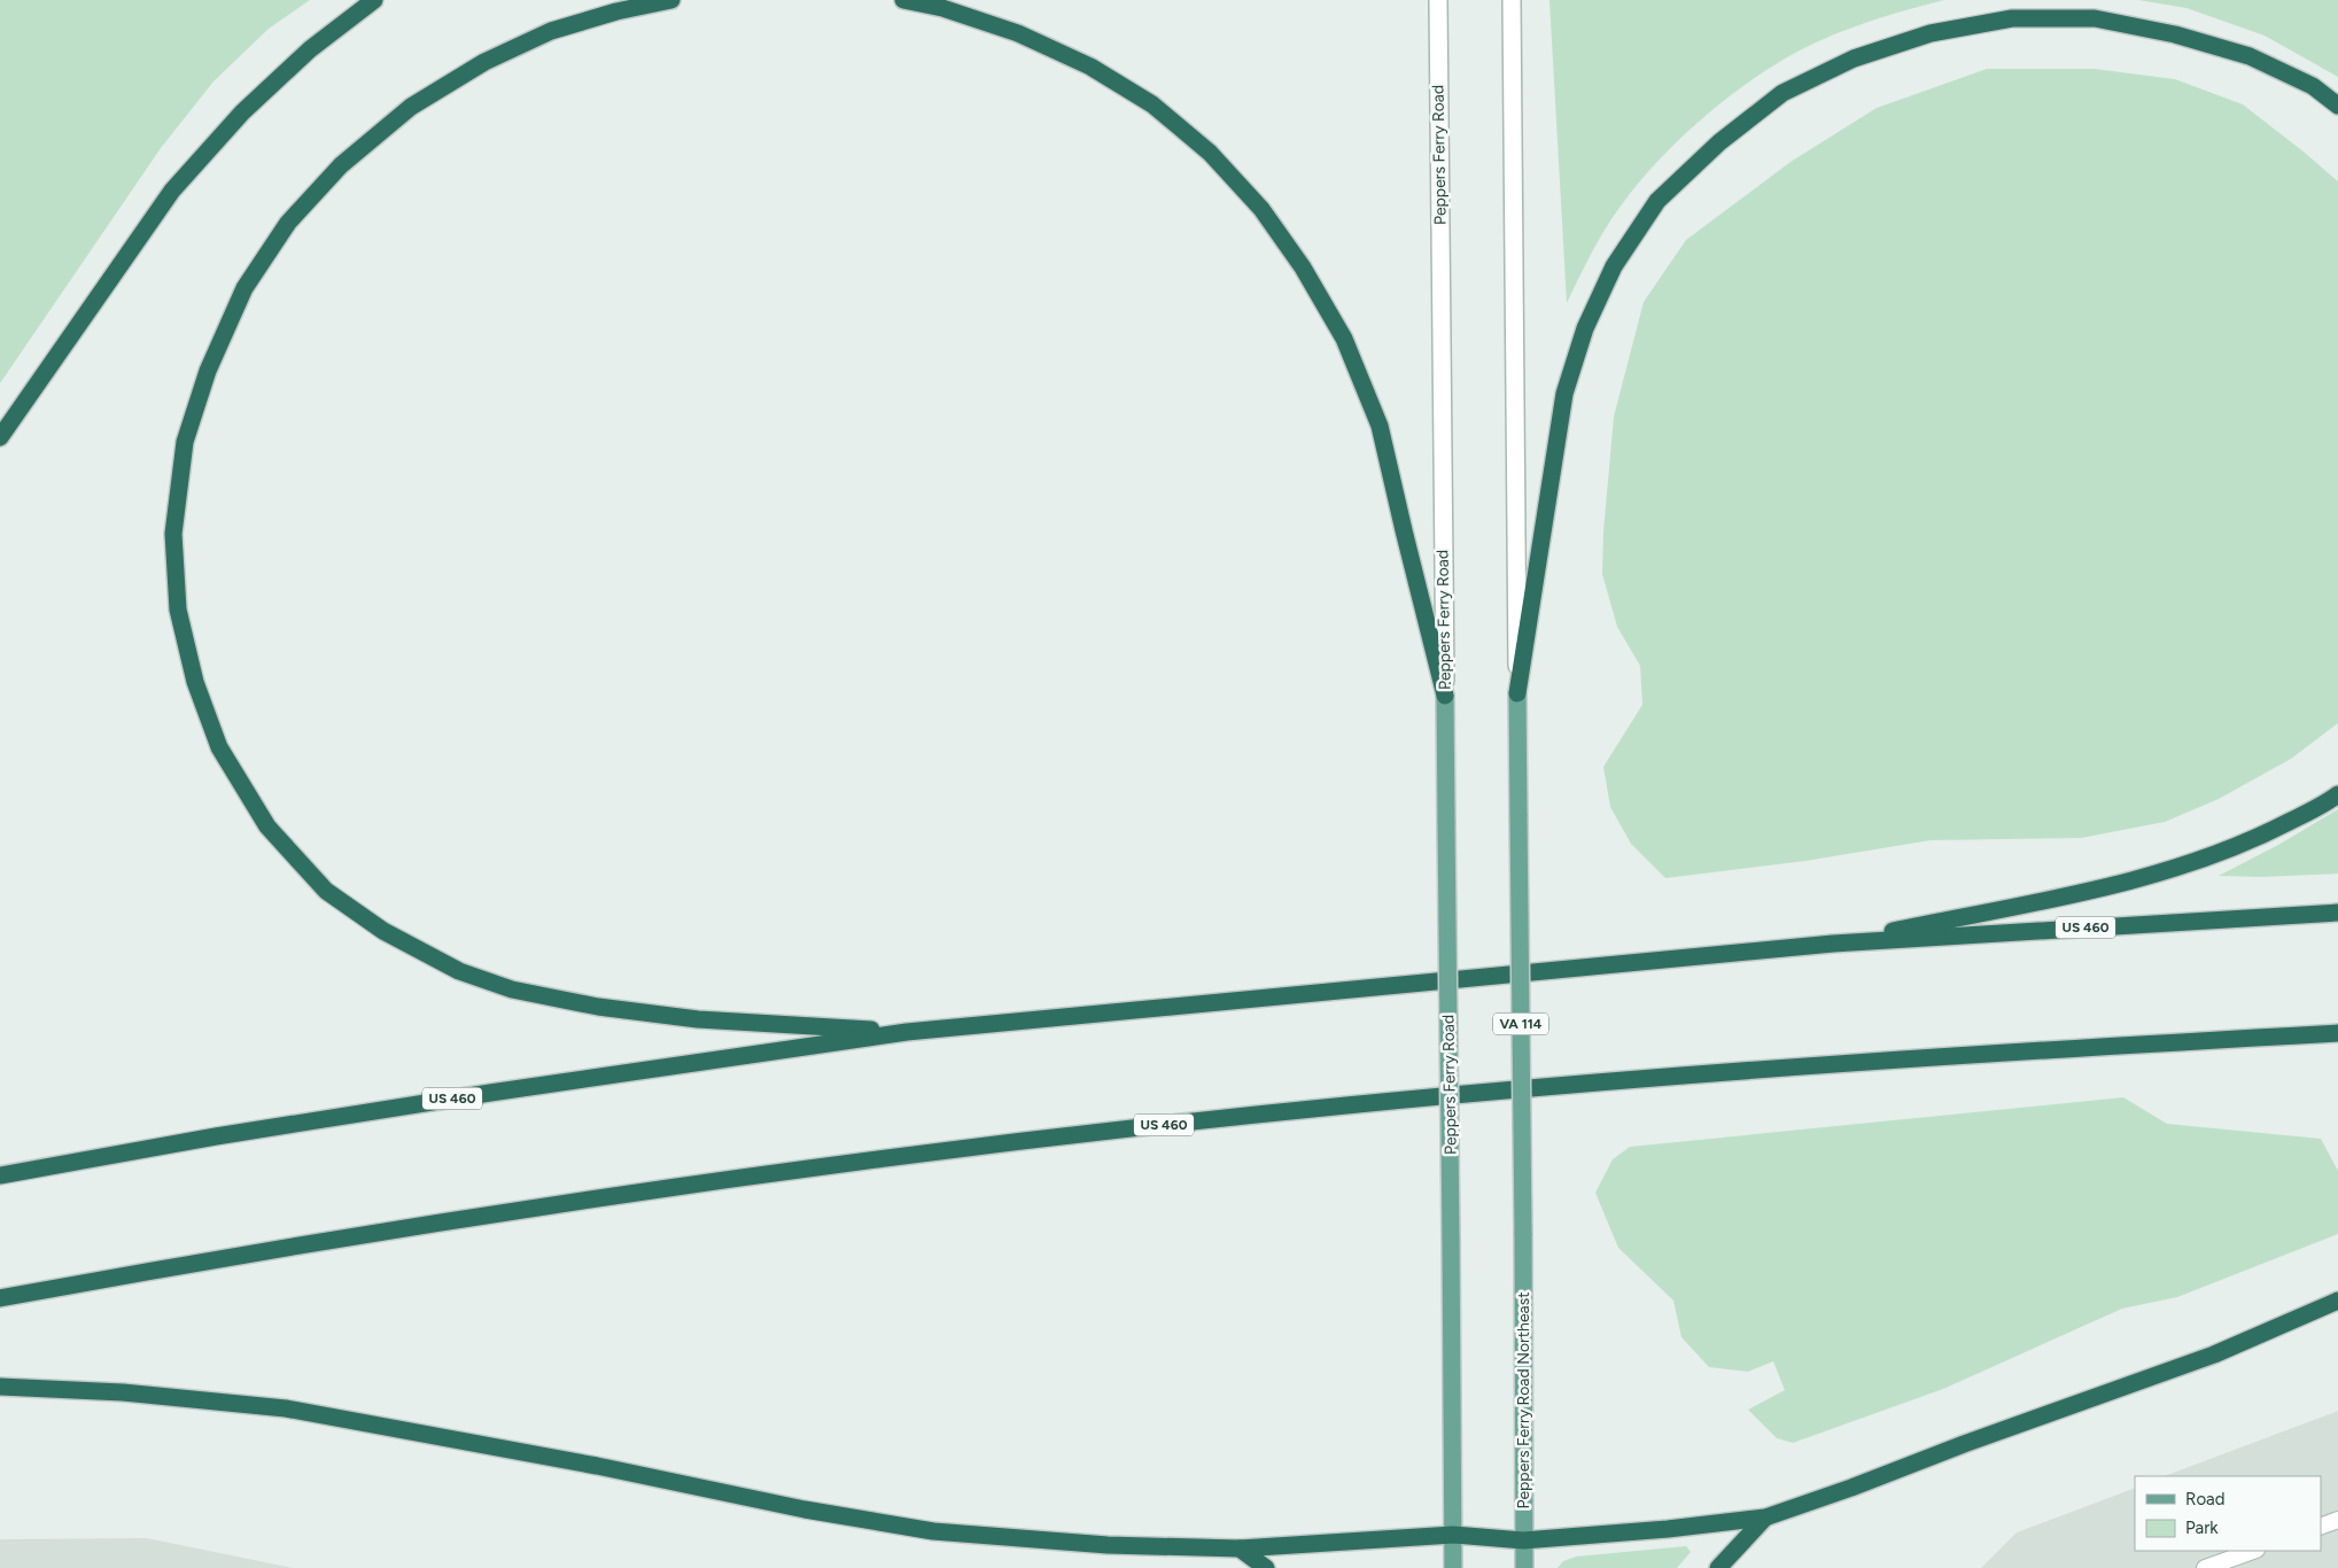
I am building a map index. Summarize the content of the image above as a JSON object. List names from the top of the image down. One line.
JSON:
{"streets":{"highway":["US 460"],"main road":["Peppers Ferry Road","VA 114","Peppers Ferry Road Northeast"]},"crossings":[["VA 114","Peppers Ferry Road Northeast"]],"legend":["Road","Park"]}
